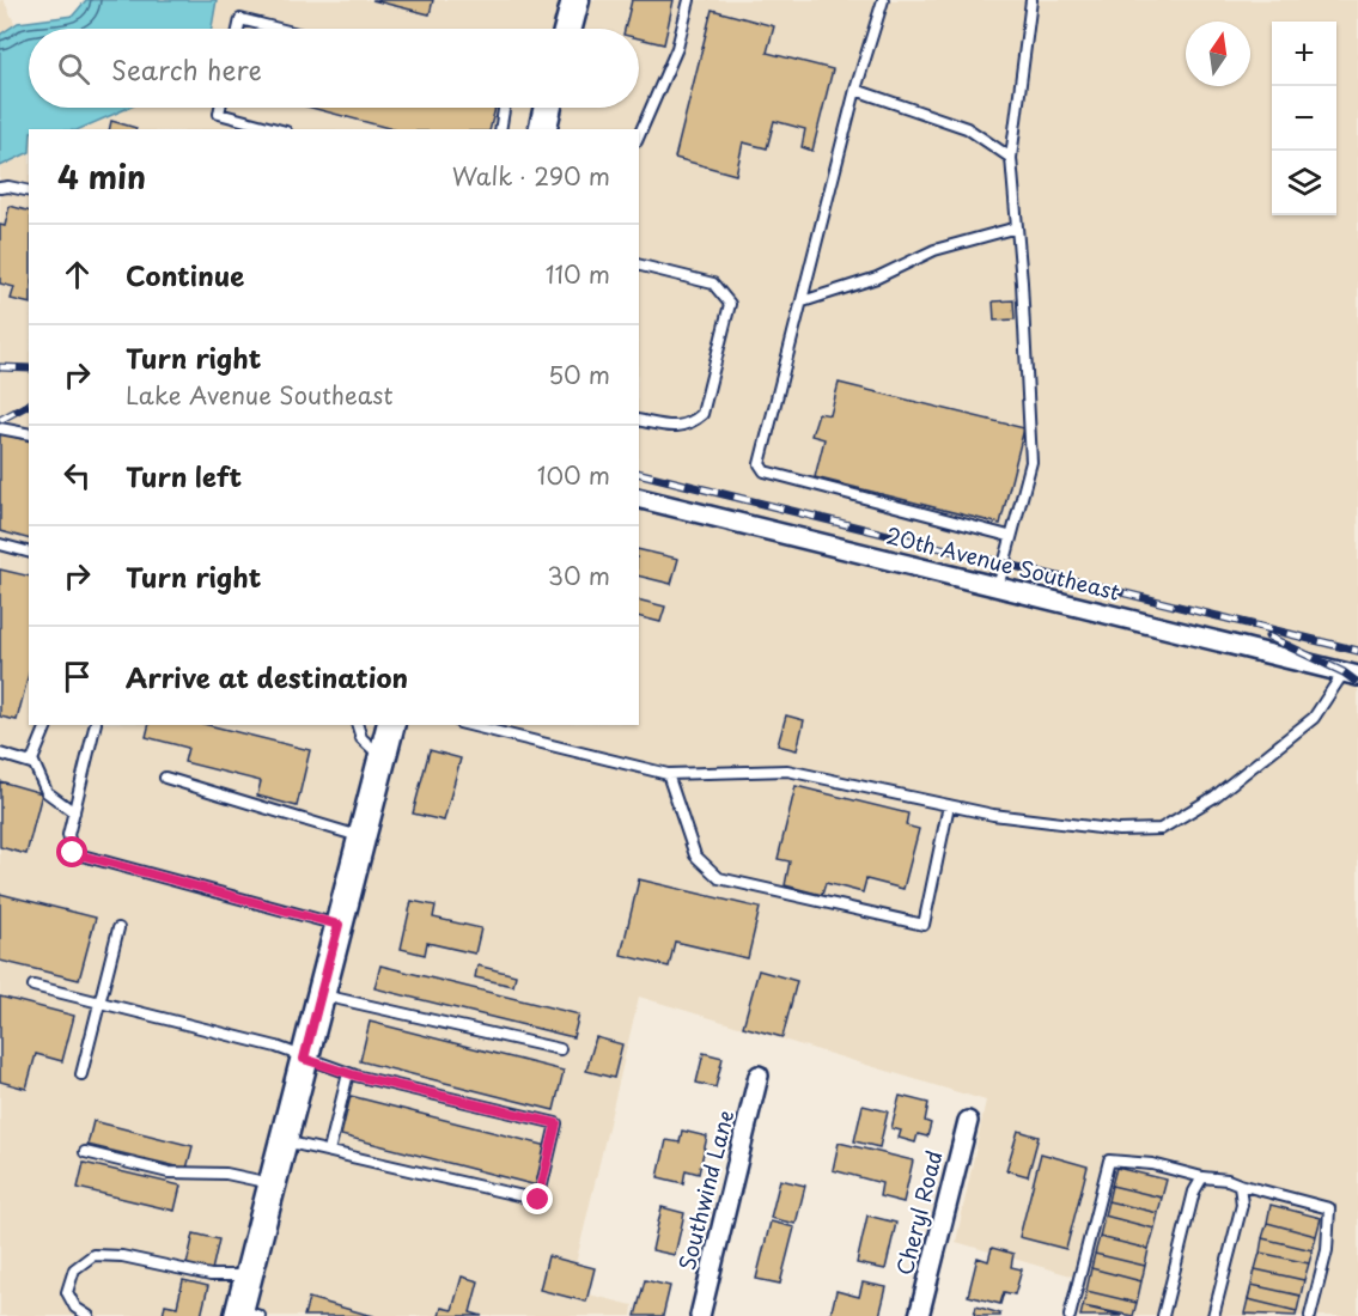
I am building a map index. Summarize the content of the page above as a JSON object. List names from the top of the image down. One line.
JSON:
{"streets":{"street":["20th Avenue Southeast","Southwind Lane","Cheryl Road"]},"north":"top","page":{"map_buttons":["+","−"],"search":"Search here","heading":["4 min","Walk · 290 m"],"list":[["Continue","110 m"],["Turn right","Lake Avenue Southeast","50 m"],["Turn left","100 m"],["Turn right","30 m"],"Arrive at destination"]}}
